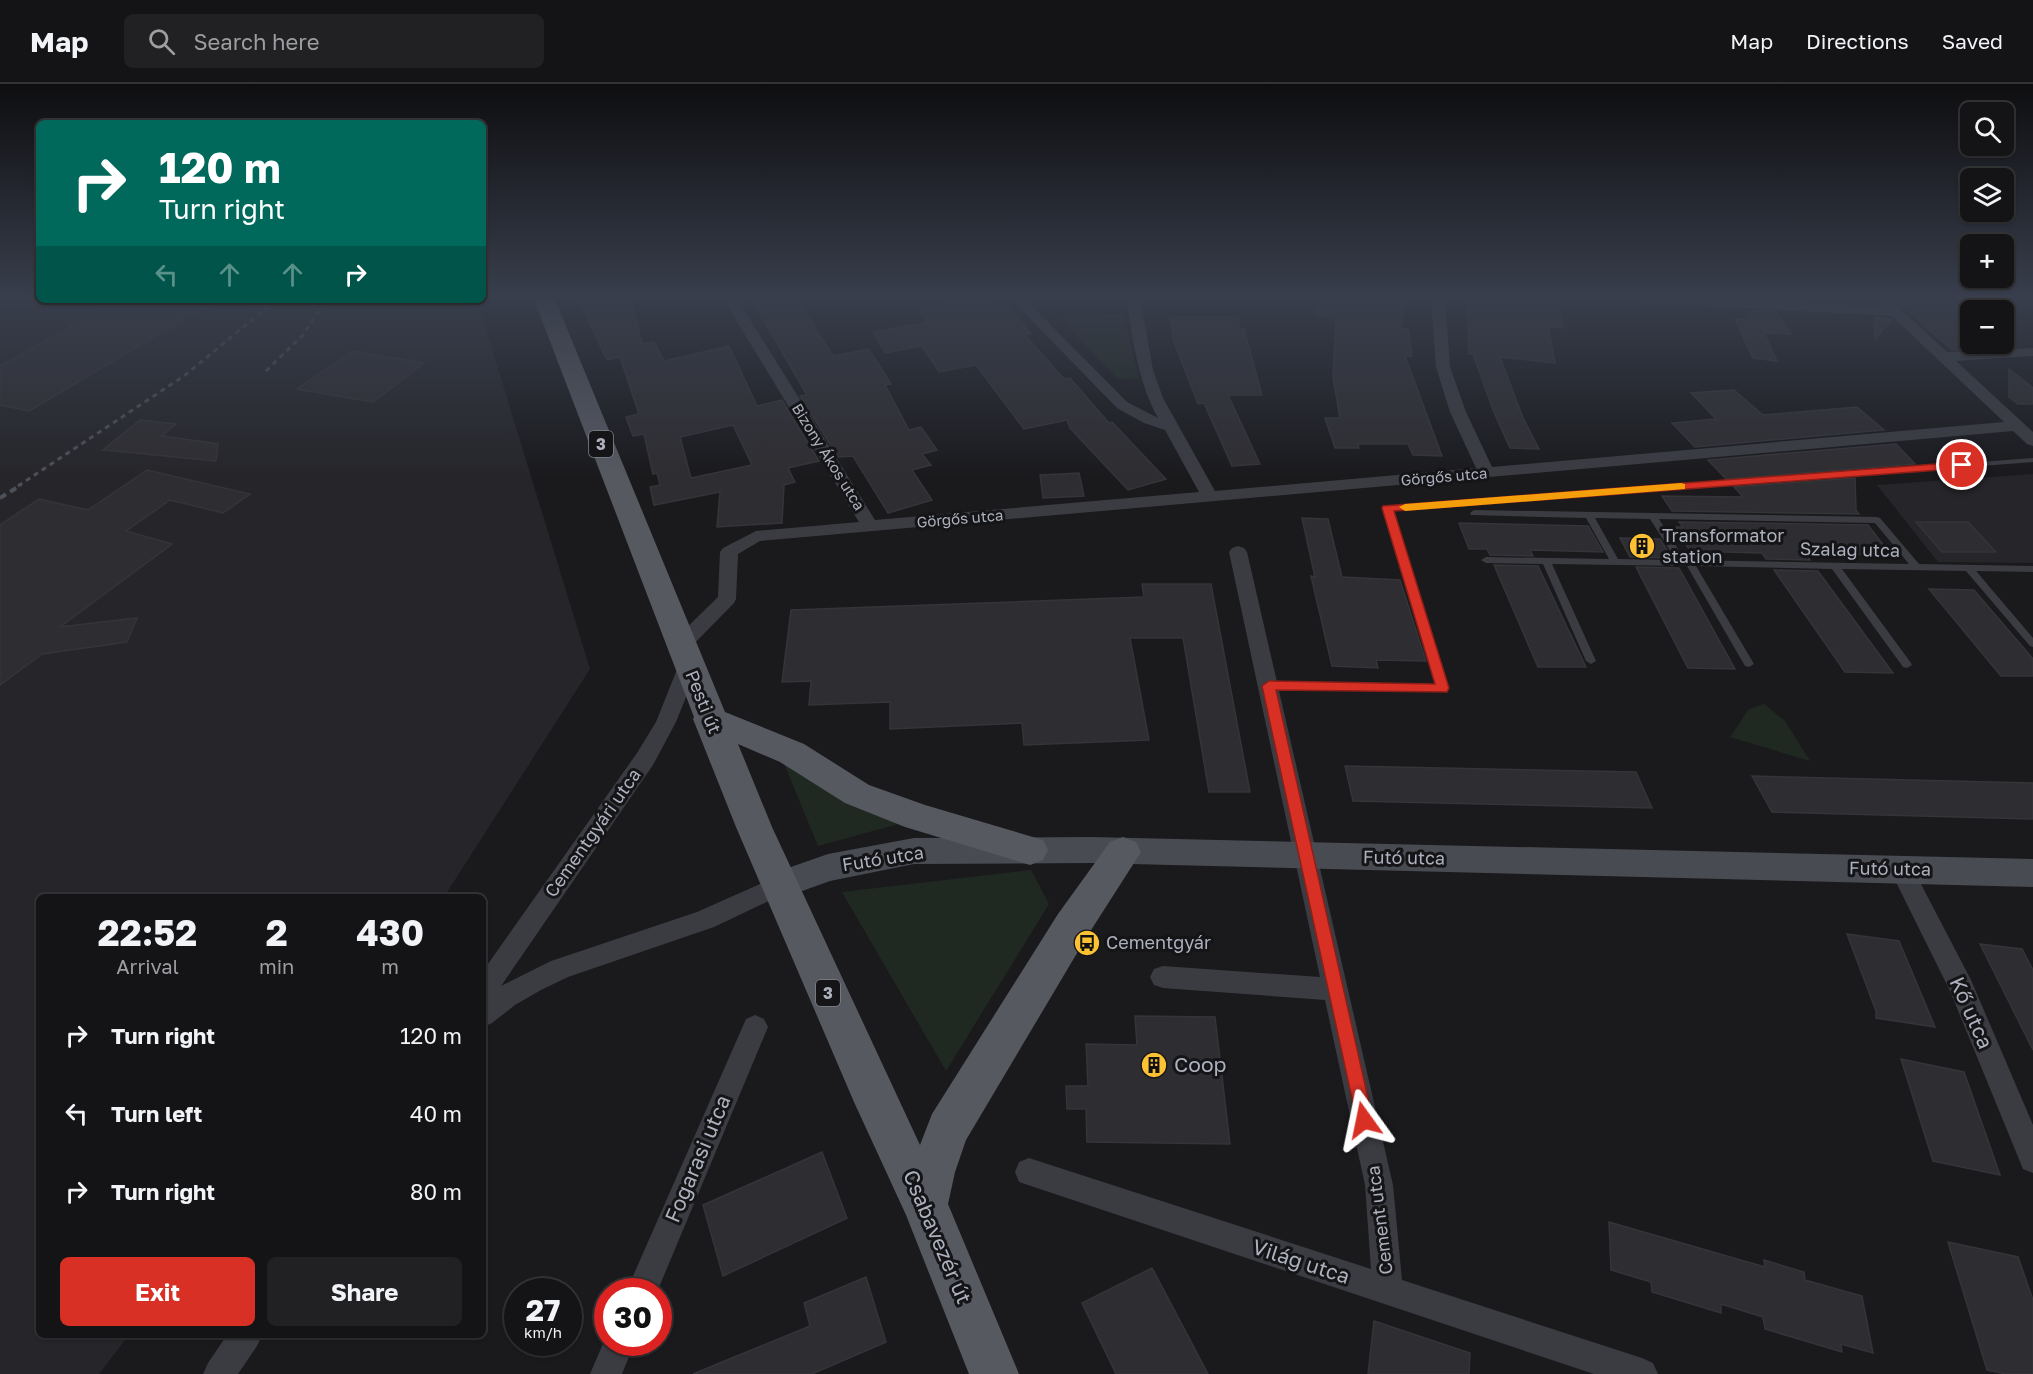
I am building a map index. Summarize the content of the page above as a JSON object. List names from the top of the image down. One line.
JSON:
{"streets":{"main road":["3","Pesti út","Futó utca","Csabavezér út"],"street":["Bizony Ákos utca","Görgős utca","Cementgyári utca","Kő utca","Fogarasi utca","Cement utca","Világ utca"],"lane":["Szalag utca"]},"crossings":[["Bizony Ákos utca","Görgős utca"],["Görgős utca","Pesti út"],["Görgős utca","Cementgyári utca"],["Pesti út","Cementgyári utca"],["Pesti út","Futó utca"],["Pesti út","Csabavezér út"],["Futó utca","Kő utca"],["Futó utca","Cement utca"],["Cement utca","Világ utca"]],"places":{"building":["Transformator station","Coop"],"bus stop":["Cementgyár"]},"page":{"header":"Map","search":"Search here","nav":["Map","Directions","Saved"],"map_buttons":["+","−"],"turn":["120 m","Turn right"],"eta":["22:52","Arrival","2","min","430","m"],"list":[{"name":"Turn right","value":"120 m"},{"name":"Turn left","value":"40 m"},{"name":"Turn right","value":"80 m"}],"buttons":["Exit","Share"],"speed":"27 km/h","limit":"30"}}
